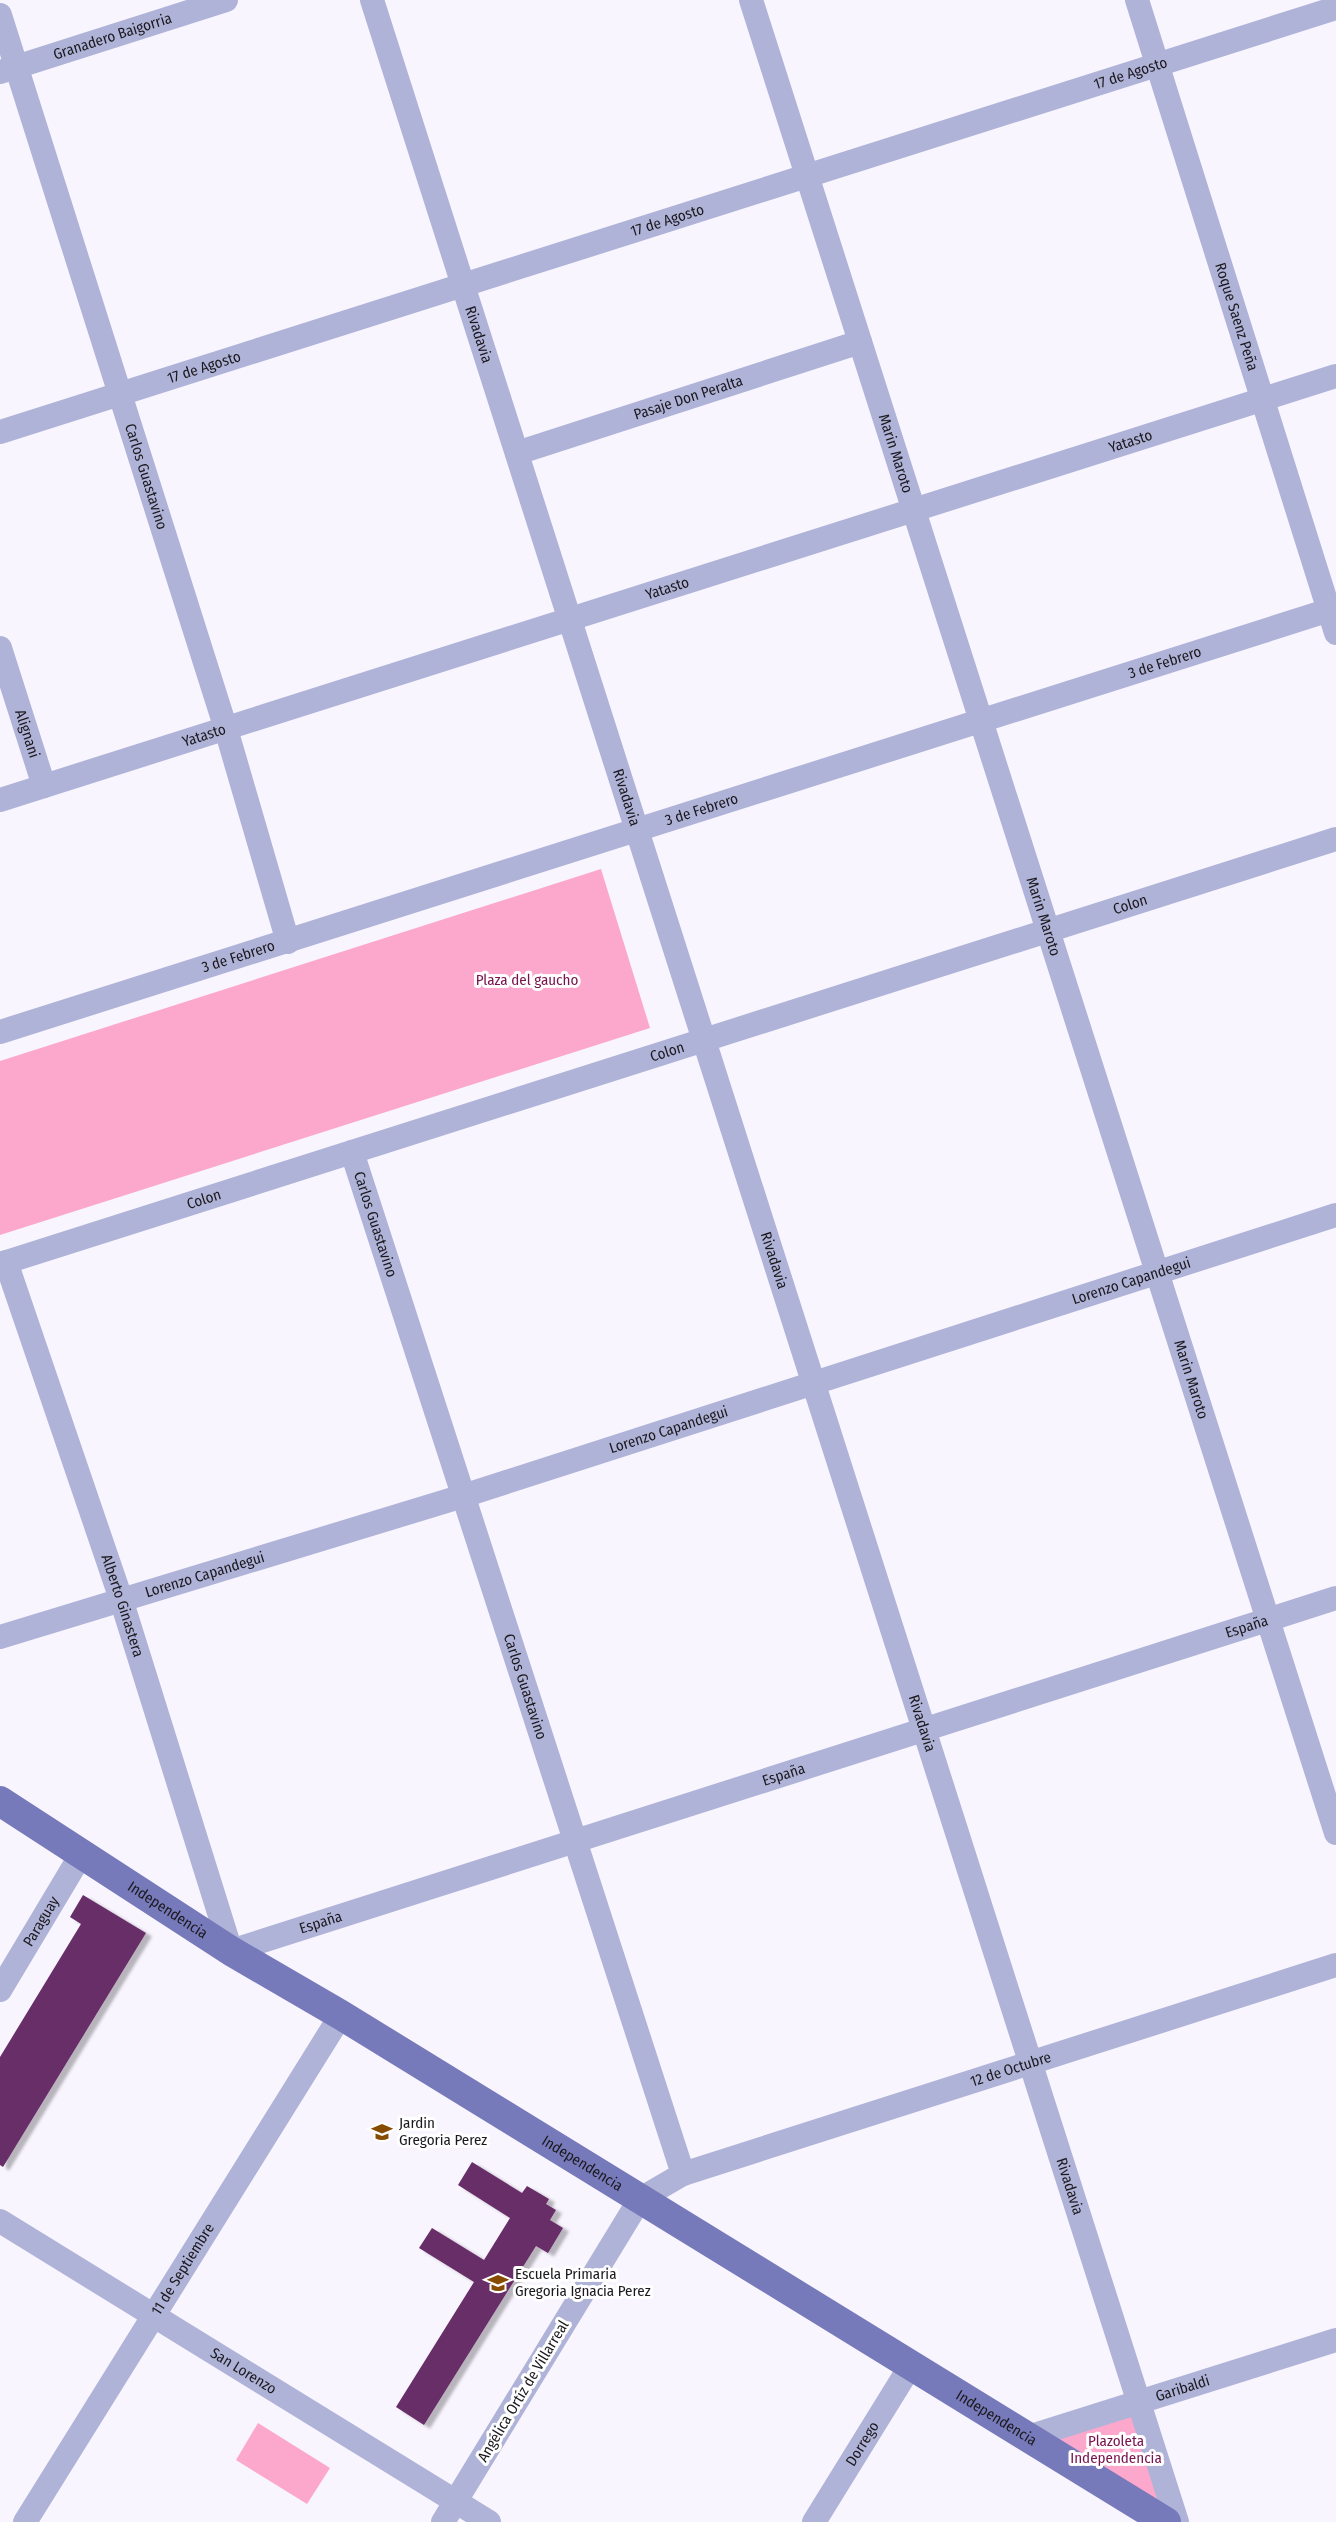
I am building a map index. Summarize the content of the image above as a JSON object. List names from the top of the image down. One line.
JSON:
{"streets":{"main road":["Independencia"],"street":["Granadero Baigorria","17 de Agosto","Roque Saenz Peña","Rivadavia","Pasaje Don Peralta","Yatasto","Marin Maroto","Carlos Guastavino","3 de Febrero","Alignani","Colon","Lorenzo Capandegui","Alberto Ginastera","España","Paraguay","12 de Octubre","11 de Septiembre","San Lorenzo","Garibaldi","Angélica Ortíz de Villarreal","Dorrego"]},"crossings":[["Granadero Baigorria","Carlos Guastavino"],["17 de Agosto","Roque Saenz Peña"],["17 de Agosto","Rivadavia"],["17 de Agosto","Marin Maroto"],["17 de Agosto","Carlos Guastavino"],["Roque Saenz Peña","Yatasto"],["Roque Saenz Peña","3 de Febrero"],["Rivadavia","Pasaje Don Peralta"],["Rivadavia","Yatasto"],["Rivadavia","3 de Febrero"],["Rivadavia","Colon"],["Rivadavia","Lorenzo Capandegui"],["Rivadavia","España"],["Rivadavia","12 de Octubre"],["Rivadavia","Garibaldi"],["Pasaje Don Peralta","Marin Maroto"],["Yatasto","Marin Maroto"],["Yatasto","Carlos Guastavino"],["Yatasto","Alignani"],["Marin Maroto","3 de Febrero"],["Marin Maroto","Colon"],["Marin Maroto","Lorenzo Capandegui"],["Marin Maroto","España"],["Carlos Guastavino","3 de Febrero"],["Carlos Guastavino","Colon"],["Carlos Guastavino","Lorenzo Capandegui"],["Carlos Guastavino","España"],["Carlos Guastavino","12 de Octubre"],["Colon","Alberto Ginastera"],["Lorenzo Capandegui","Alberto Ginastera"],["Alberto Ginastera","España"],["Alberto Ginastera","Independencia"],["España","Independencia"],["Independencia","Paraguay"],["Independencia","11 de Septiembre"],["Independencia","Garibaldi"],["Independencia","Angélica Ortíz de Villarreal"],["Independencia","Dorrego"],["11 de Septiembre","San Lorenzo"],["San Lorenzo","Angélica Ortíz de Villarreal"]],"parks":["Plaza del gaucho","Plazoleta Independencia"],"places":{"school or university":["Jardin Gregoria Perez","Escuela Primaria Gregoria Ignacia Perez"]}}
